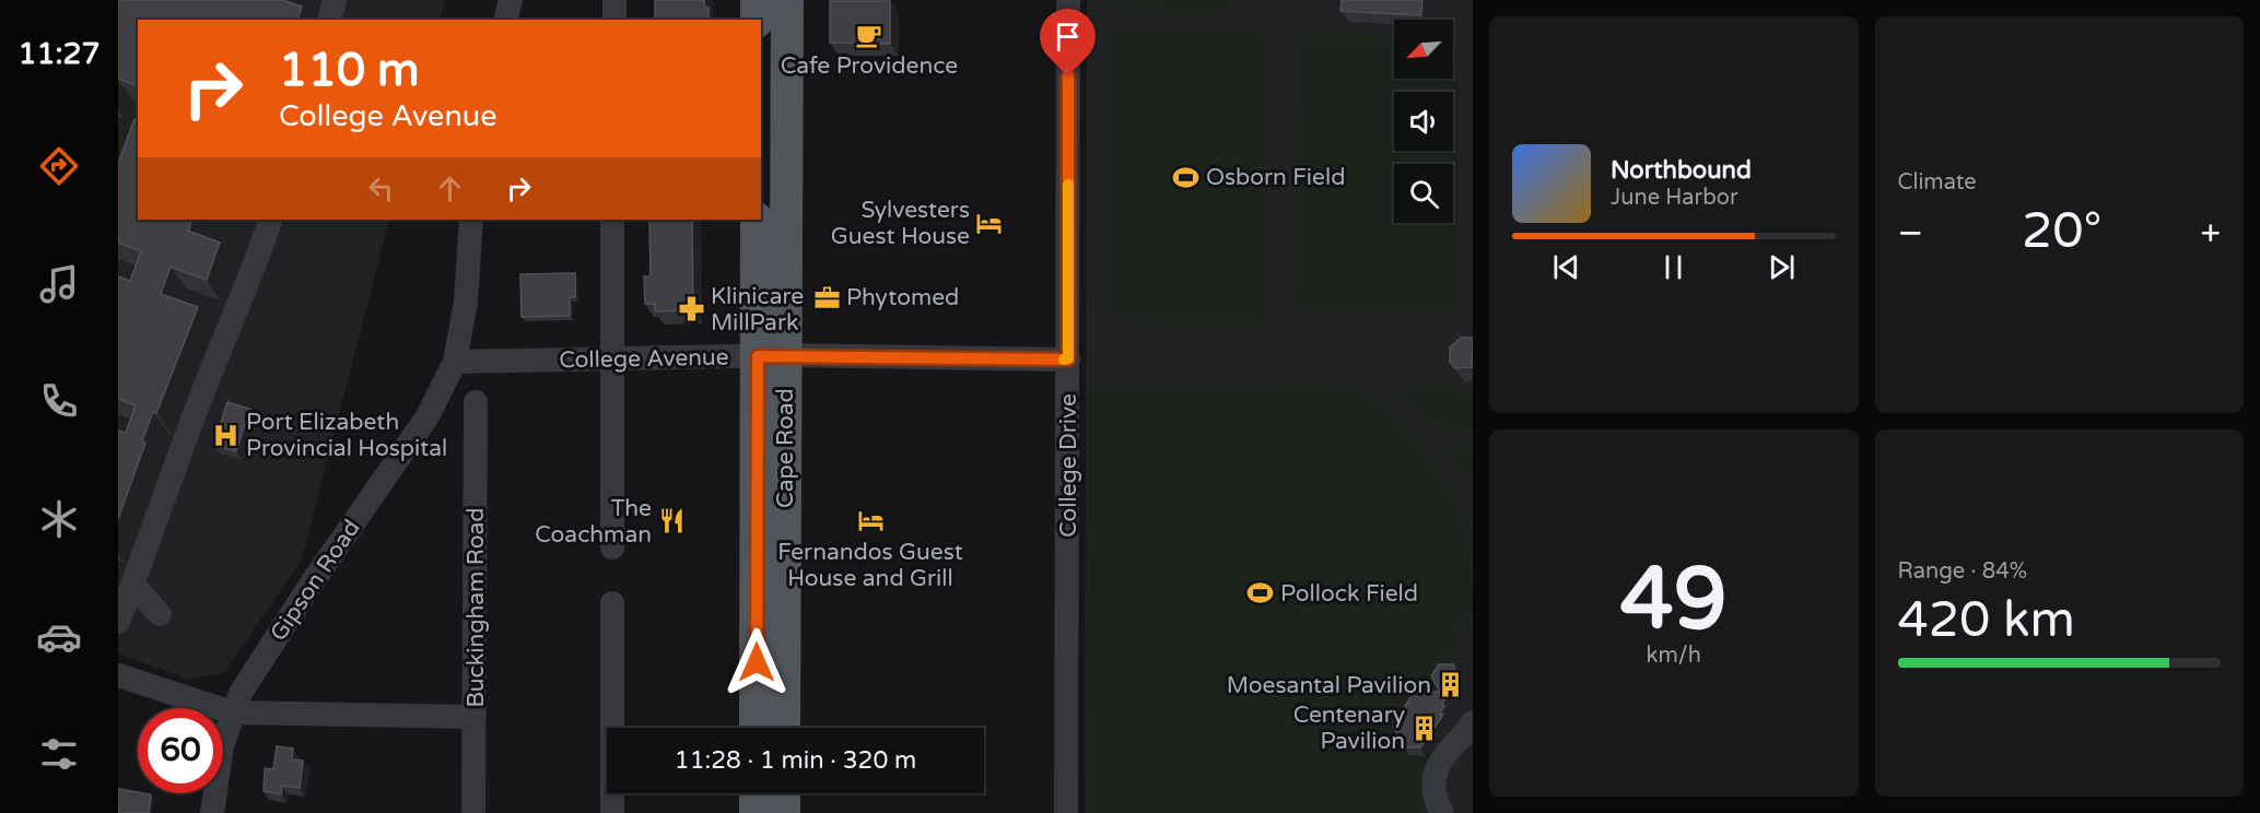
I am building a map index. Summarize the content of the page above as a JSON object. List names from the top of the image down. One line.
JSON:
{"streets":{"main road":["Cape Road"],"street":["College Avenue","College Drive","Gipson Road","Buckingham Road"]},"crossings":[["College Avenue","Cape Road"],["College Avenue","College Drive"],["College Avenue","Gipson Road"]],"places":{"cafe":["Cafe Providence"],"sports":["Osborn Field","Pollock Field"],"hotel":["Sylvesters Guest House","Fernandos Guest House and Grill"],"office":["Phytomed"],"pharmacy":["Klinicare MillPark"],"hospital":["Port Elizabeth Provincial Hospital"],"restaurant":["The Coachman"],"building":["Moesantal Pavilion","Centenary Pavilion"]},"north":"bottom left","page":{"tabs":"11:27","tile":["Climate",["49","km/h"],["Range · 84%","420 km"]],"turn":["110 m","College Avenue"],"song":["Northbound","June Harbor"],"heat":["−","20°","+"],"limit":"60","trip":"11:28 · 1 min · 320 m"}}
